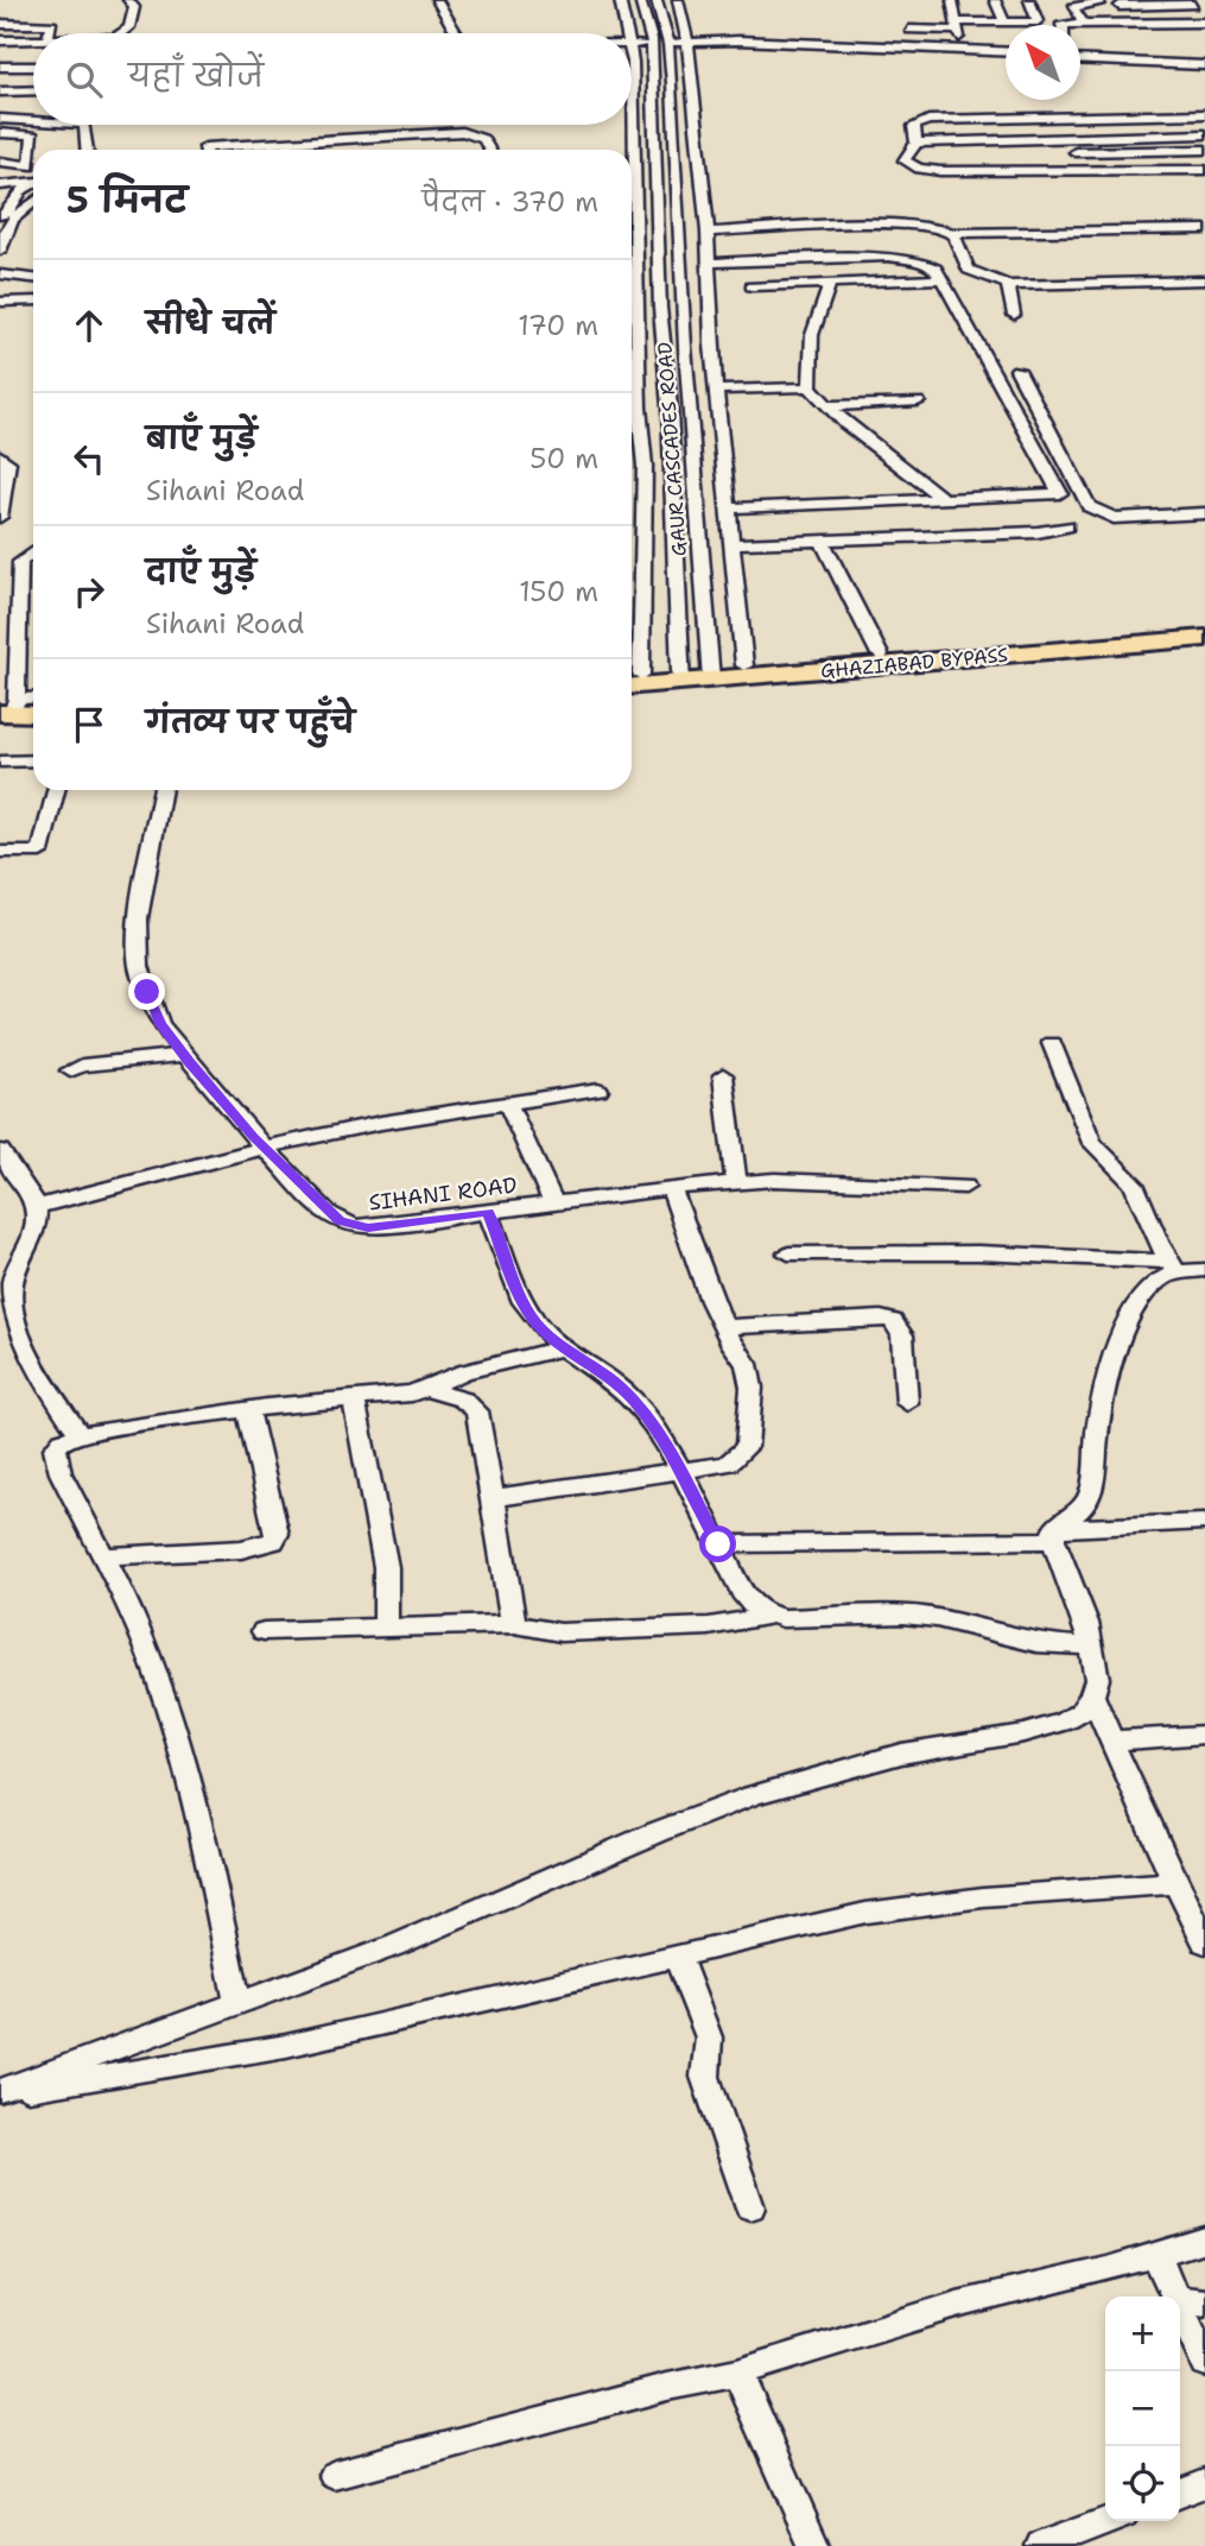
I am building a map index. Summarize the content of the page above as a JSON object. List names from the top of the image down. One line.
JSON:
{"streets":{"highway":["GHAZIABAD BYPASS"],"street":["GAUR CASCADES ROAD","SIHANI ROAD"]},"crossings":[["GAUR CASCADES ROAD","GHAZIABAD BYPASS"]],"north":"top left","page":{"search":"यहाँ खोजें","heading":["5 मिनट","पैदल · 370 m"],"list":[["सीधे चलें","170 m"],["बाएँ मुड़ें","Sihani Road","50 m"],["दाएँ मुड़ें","Sihani Road","150 m"],"गंतव्य पर पहुँचे"],"map_buttons":["+","−"]}}
